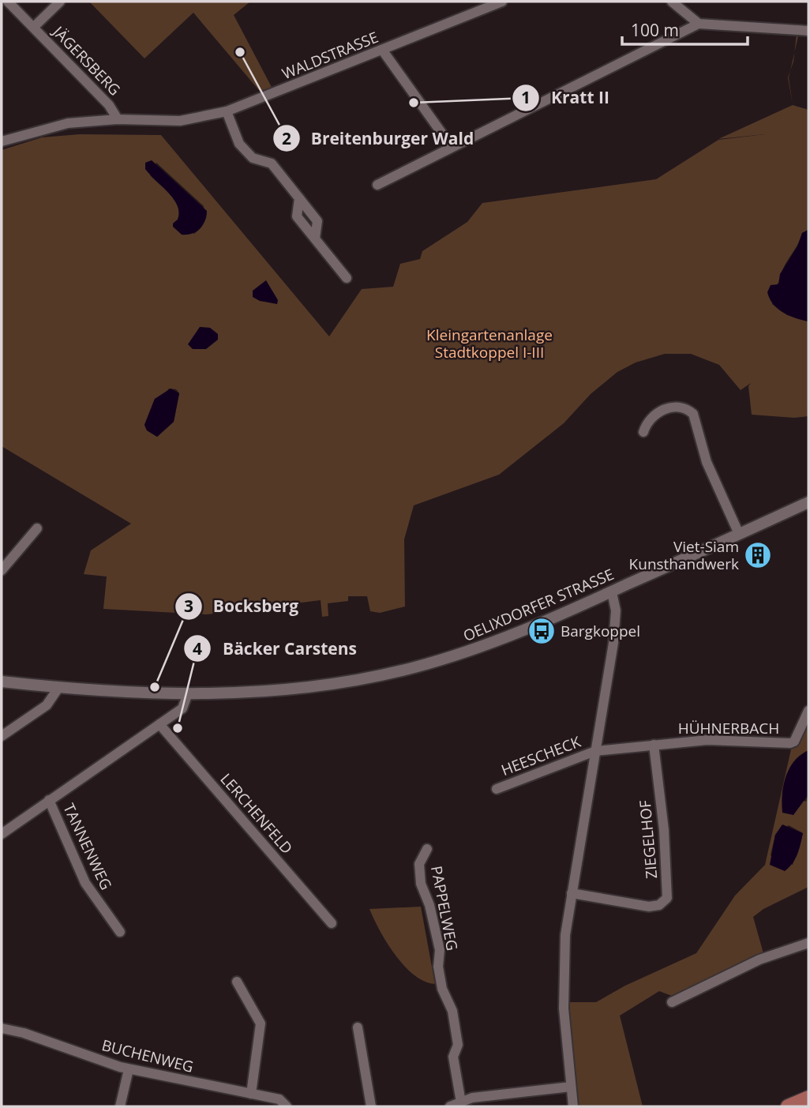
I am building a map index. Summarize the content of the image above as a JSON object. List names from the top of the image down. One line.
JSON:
{"streets":{"street":["WALDSTRASSE","JÄGERSBERG","OELIXDORFER STRASSE","HÜHNERBACH","HEESCHECK","LERCHENFELD","ZIEGELHOF","TANNENWEG","PAPPELWEG","BUCHENWEG"]},"crossings":[["WALDSTRASSE","JÄGERSBERG"],["HÜHNERBACH","HEESCHECK"],["HÜHNERBACH","ZIEGELHOF"]],"parks":["Kleingartenanlage Stadtkoppel I-III"],"places":{"other":["Breitenburger Wald","Kratt II","Bocksberg","Bäcker Carstens"],"building":["Viet-Siam Kunsthandwerk"],"bus stop":["Bargkoppel"]},"scale_bar":"100 m"}
